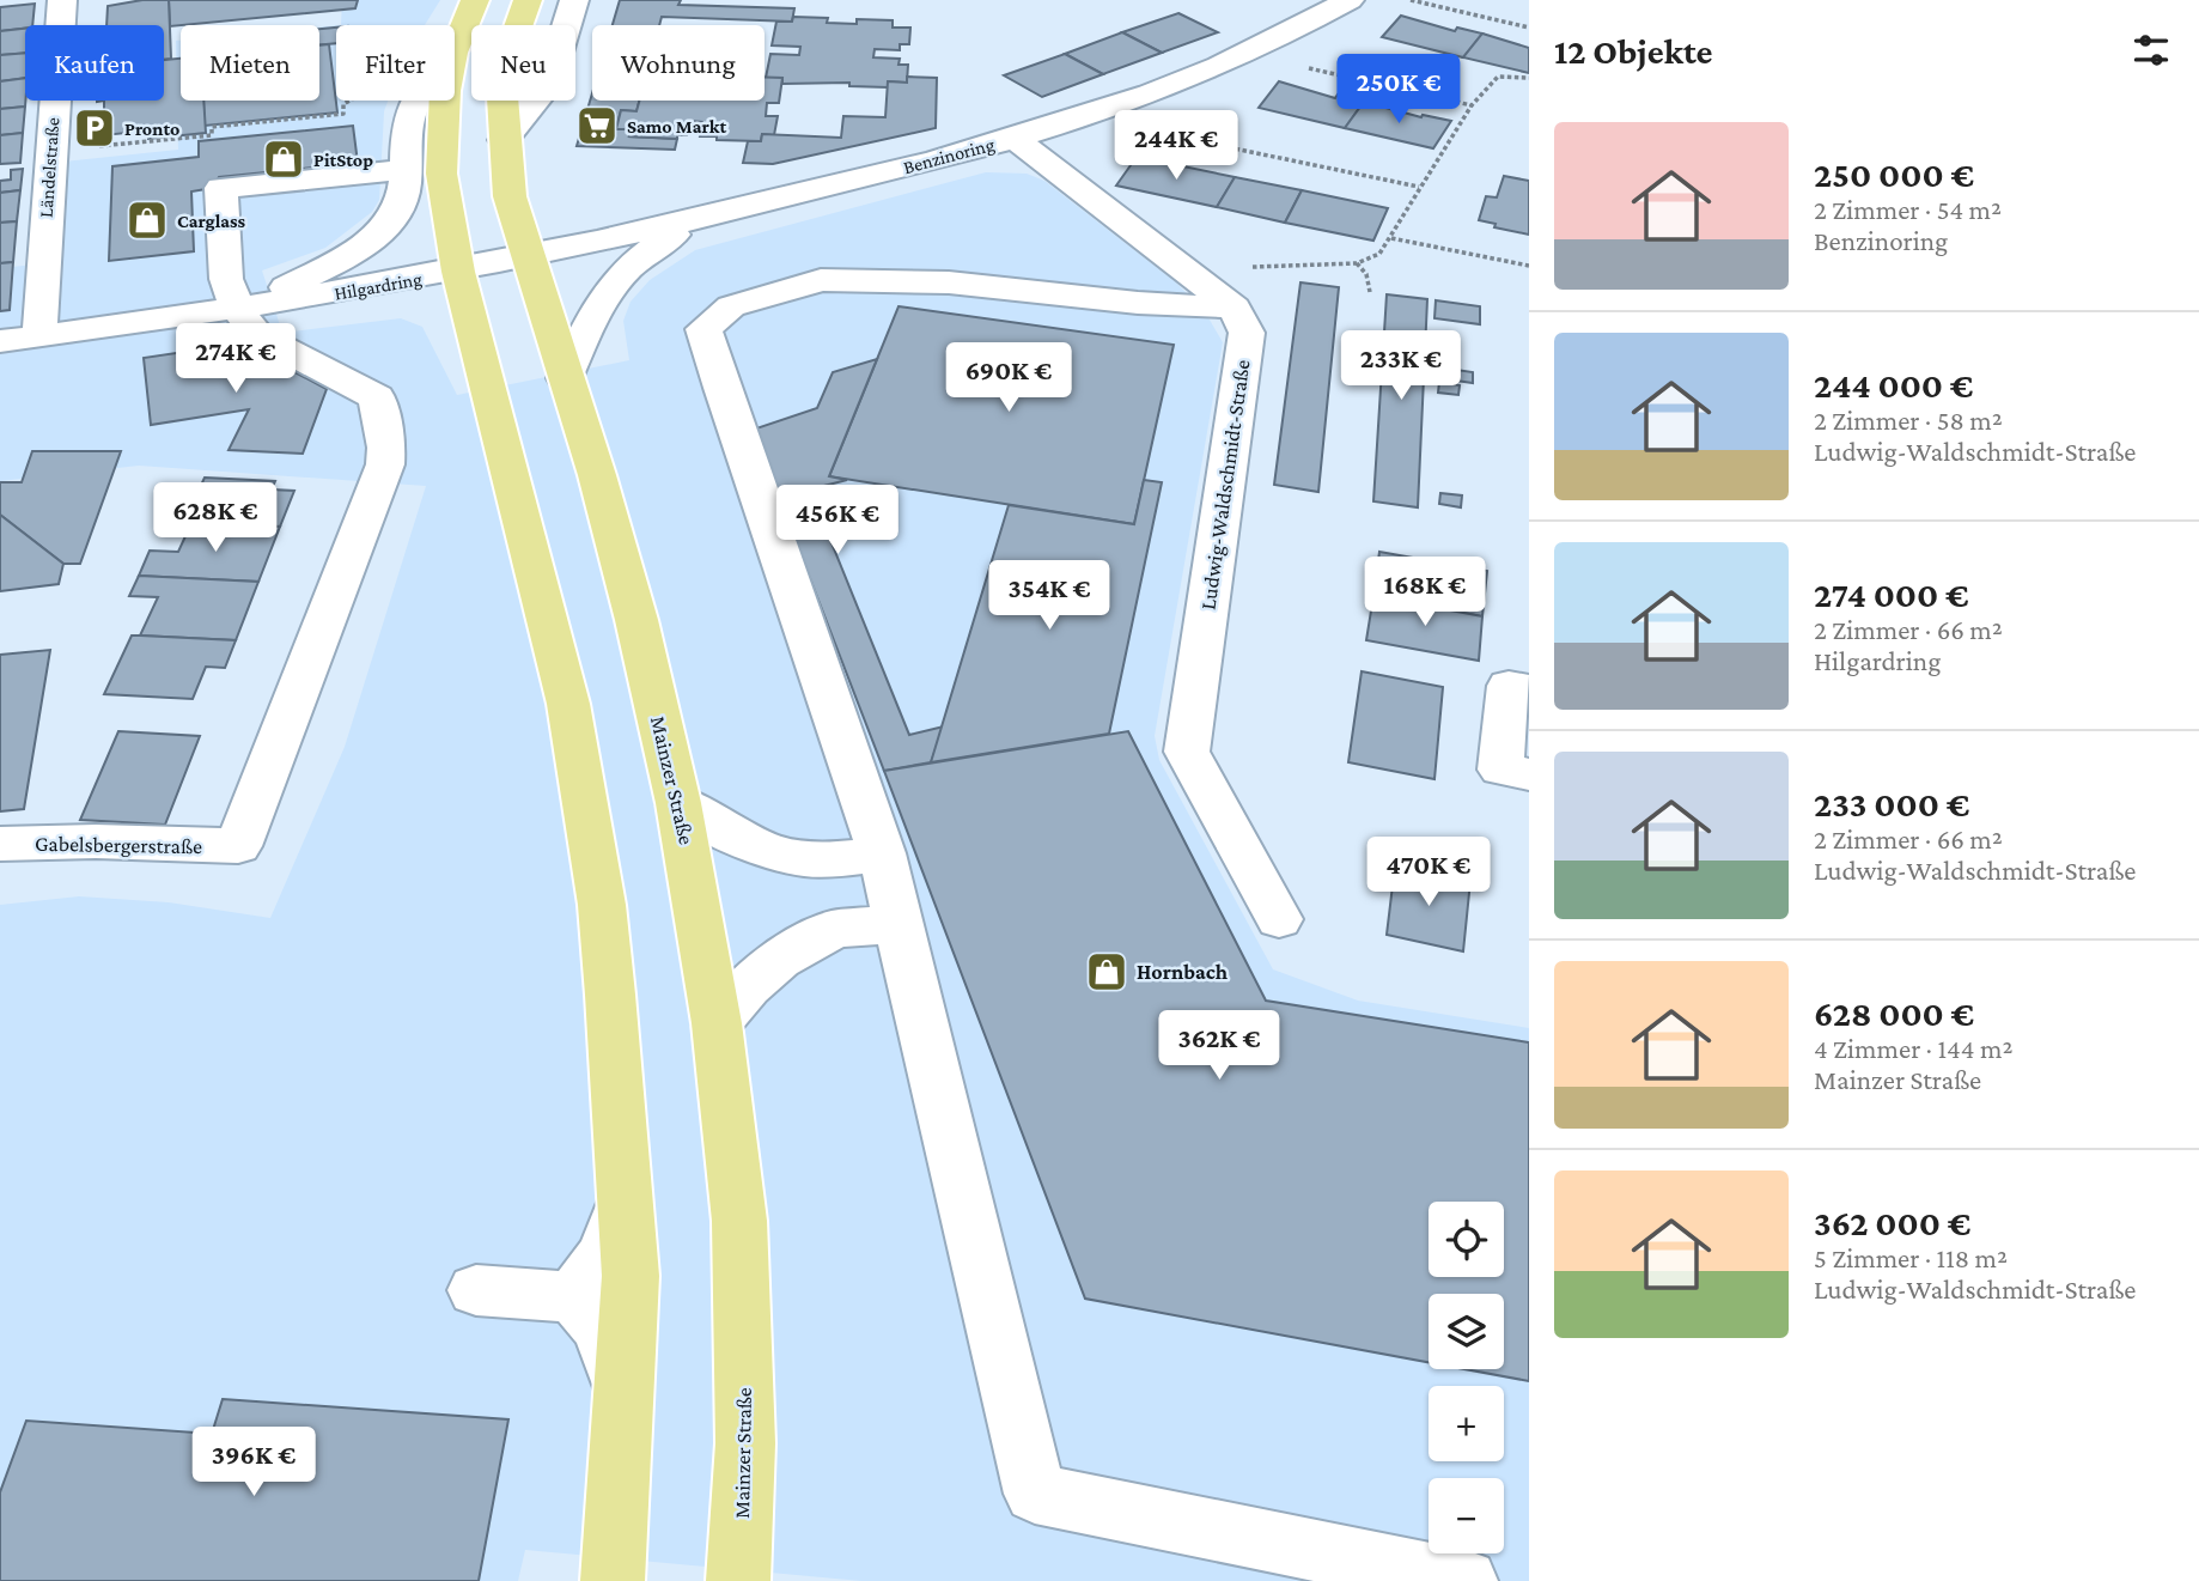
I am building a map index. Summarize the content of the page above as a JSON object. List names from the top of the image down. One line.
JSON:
{"streets":{"main road":["Mainzer Straße"],"street":["Benzinoring","Ländelstraße","Hilgardring","Ludwig-Waldschmidt-Straße","Gabelsbergerstraße"]},"crossings":[["Benzinoring","Hilgardring"],["Benzinoring","Mainzer Straße"],["Ländelstraße","Hilgardring"],["Hilgardring","Mainzer Straße"],["Hilgardring","Gabelsbergerstraße"]],"places":{"supermarket":["Samo Markt"],"parking":["Pronto"],"shop":["PitStop","Carglass","Hornbach"]},"page":{"heading":"12 Objekte","chip":["Kaufen","Mieten","Filter","Neu","Wohnung"],"price":["250K €","244K €","274K €","233K €","690K €","628K €","456K €","168K €","354K €","470K €","362K €","396K €"],"list":[{"name":"250 000 €","note":"2 Zimmer · 54 m² · Benzinoring"},{"name":"244 000 €","note":"2 Zimmer · 58 m² · Ludwig-Waldschmidt-Straße"},{"name":"274 000 €","note":"2 Zimmer · 66 m² · Hilgardring"},{"name":"233 000 €","note":"2 Zimmer · 66 m² · Ludwig-Waldschmidt-Straße"},{"name":"628 000 €","note":"4 Zimmer · 144 m² · Mainzer Straße"},{"name":"362 000 €","note":"5 Zimmer · 118 m² · Ludwig-Waldschmidt-Straße"}],"map_buttons":["+","−"]}}
